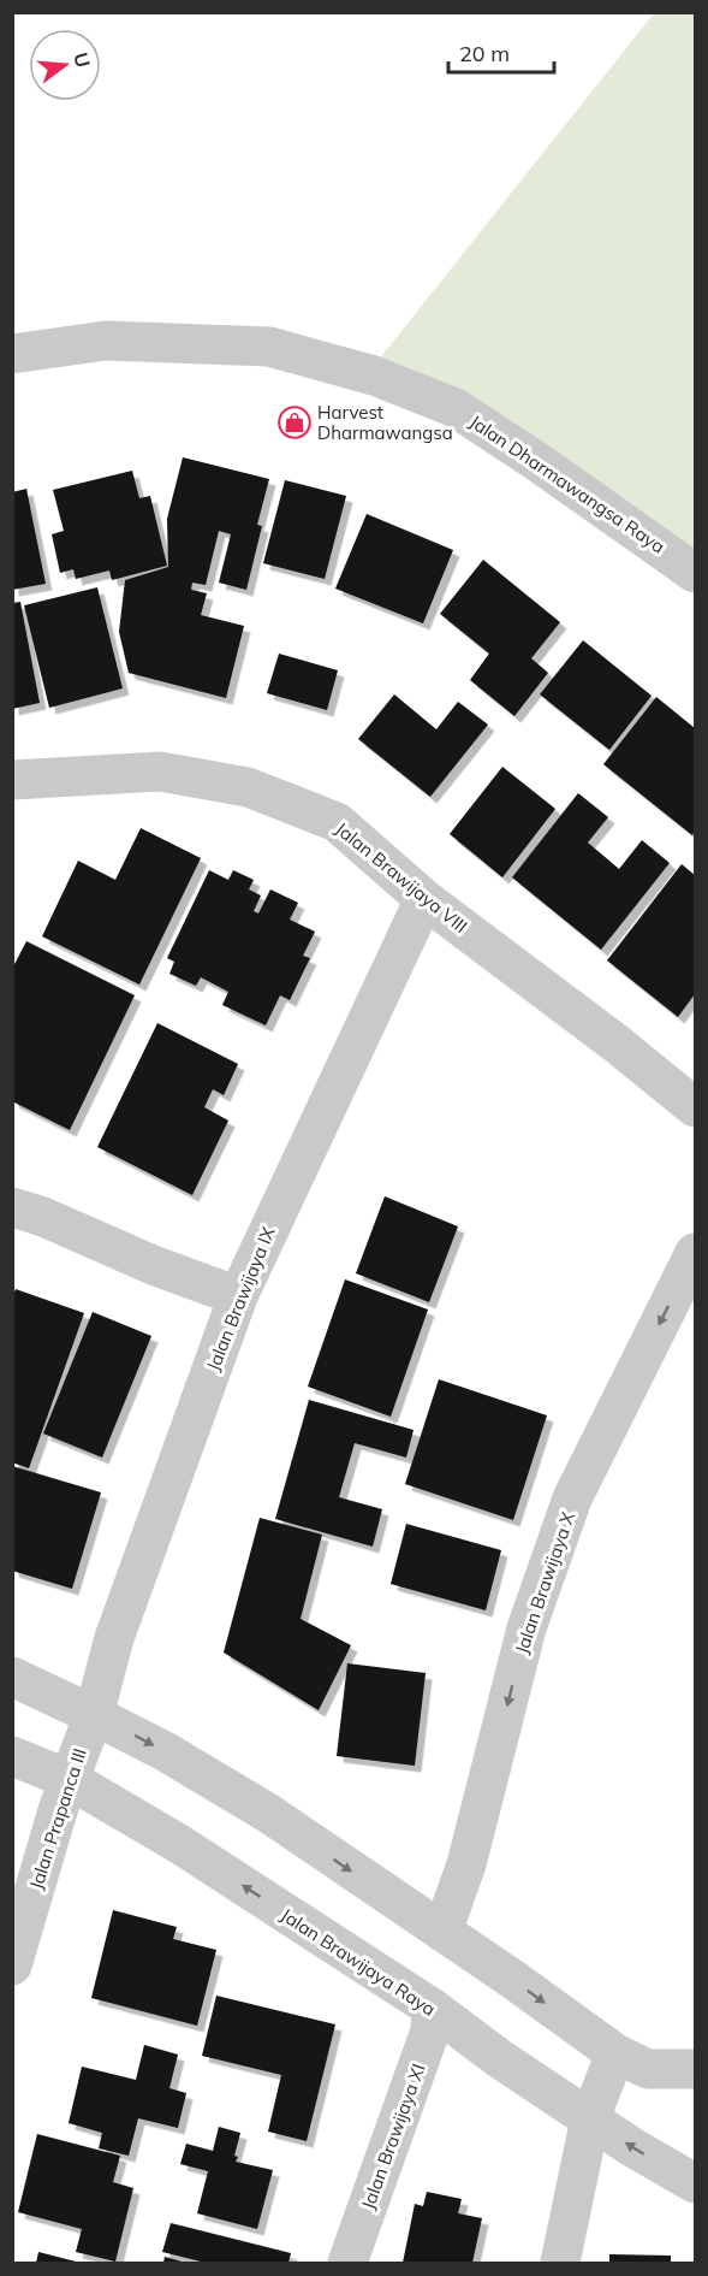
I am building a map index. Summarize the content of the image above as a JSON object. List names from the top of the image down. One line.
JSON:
{"streets":{"street":["Jalan Dharmawangsa Raya","Jalan Brawijaya VIII","Jalan Brawijaya IX","Jalan Brawijaya X","Jalan Prapanca III","Jalan Brawijaya Raya","Jalan Brawijaya XI"]},"crossings":[["Jalan Brawijaya VIII","Jalan Brawijaya IX"],["Jalan Brawijaya IX","Jalan Prapanca III"],["Jalan Prapanca III","Jalan Brawijaya Raya"],["Jalan Brawijaya Raya","Jalan Brawijaya XI"]],"one_way":["Jalan Brawijaya X"],"places":{"shop":["Harvest Dharmawangsa"]},"scale_bar":"20 m","north":"right"}
